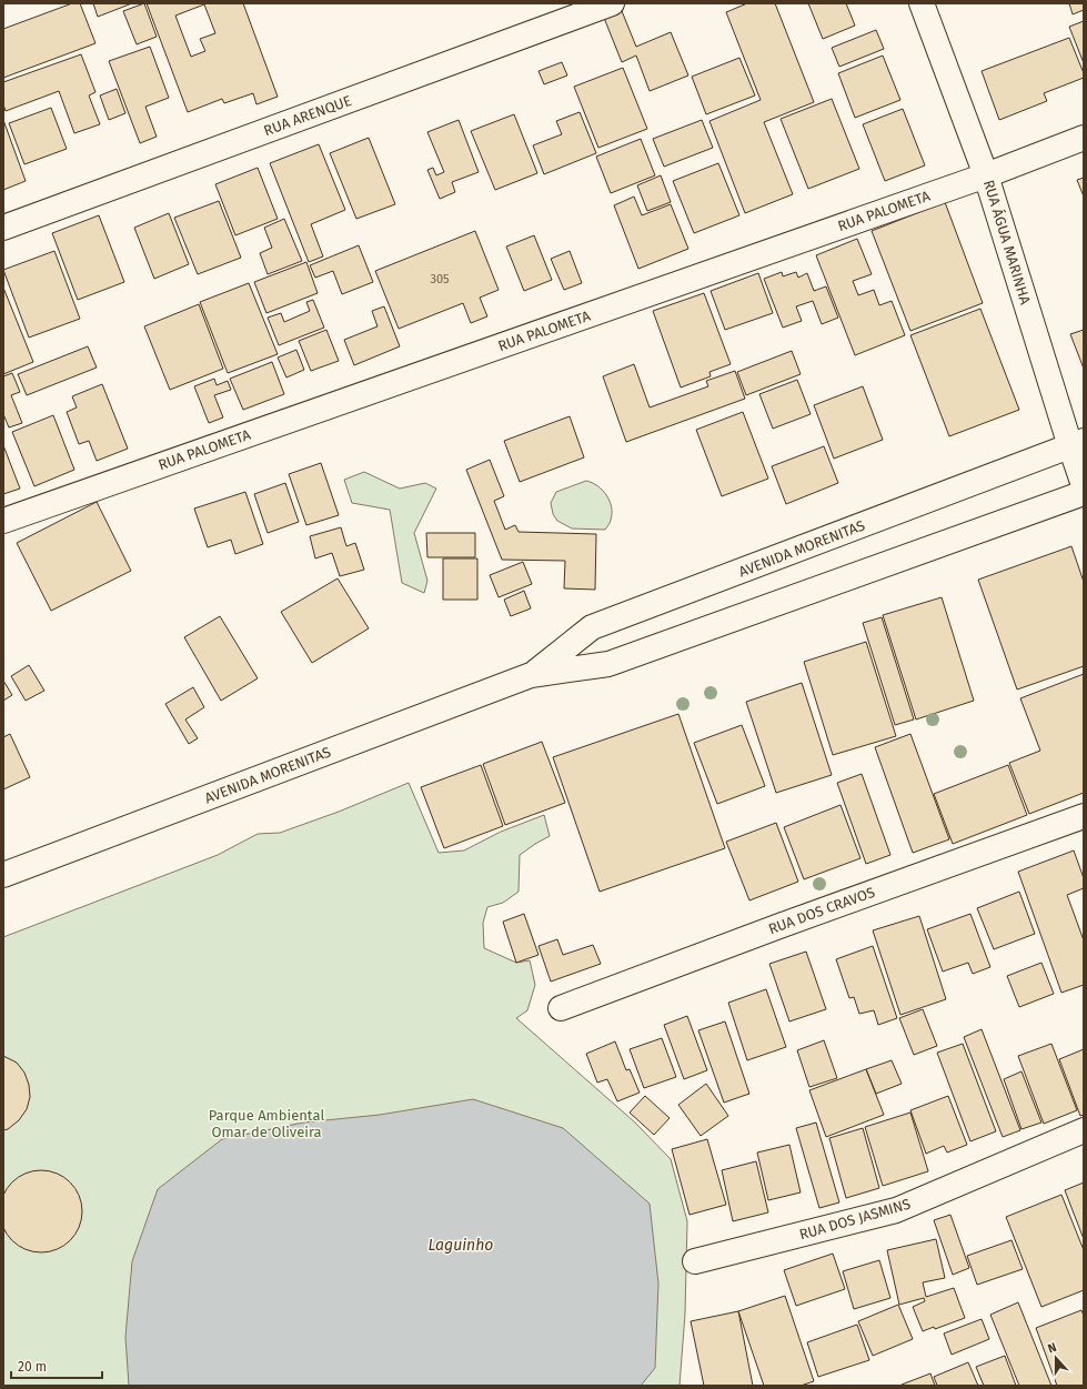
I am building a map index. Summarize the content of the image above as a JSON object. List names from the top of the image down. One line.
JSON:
{"streets":{"street":["RUA ARENQUE","RUA PALOMETA","RUA ÁGUA MARINHA","AVENIDA MORENITAS","RUA DOS CRAVOS","RUA DOS JASMINS"]},"crossings":[["RUA PALOMETA","RUA ÁGUA MARINHA"],["RUA ÁGUA MARINHA","AVENIDA MORENITAS"]],"water":["Laguinho"],"parks":["Parque Ambiental Omar de Oliveira"],"house_numbers":["305"],"scale_bar":"20 m","north":"top"}
